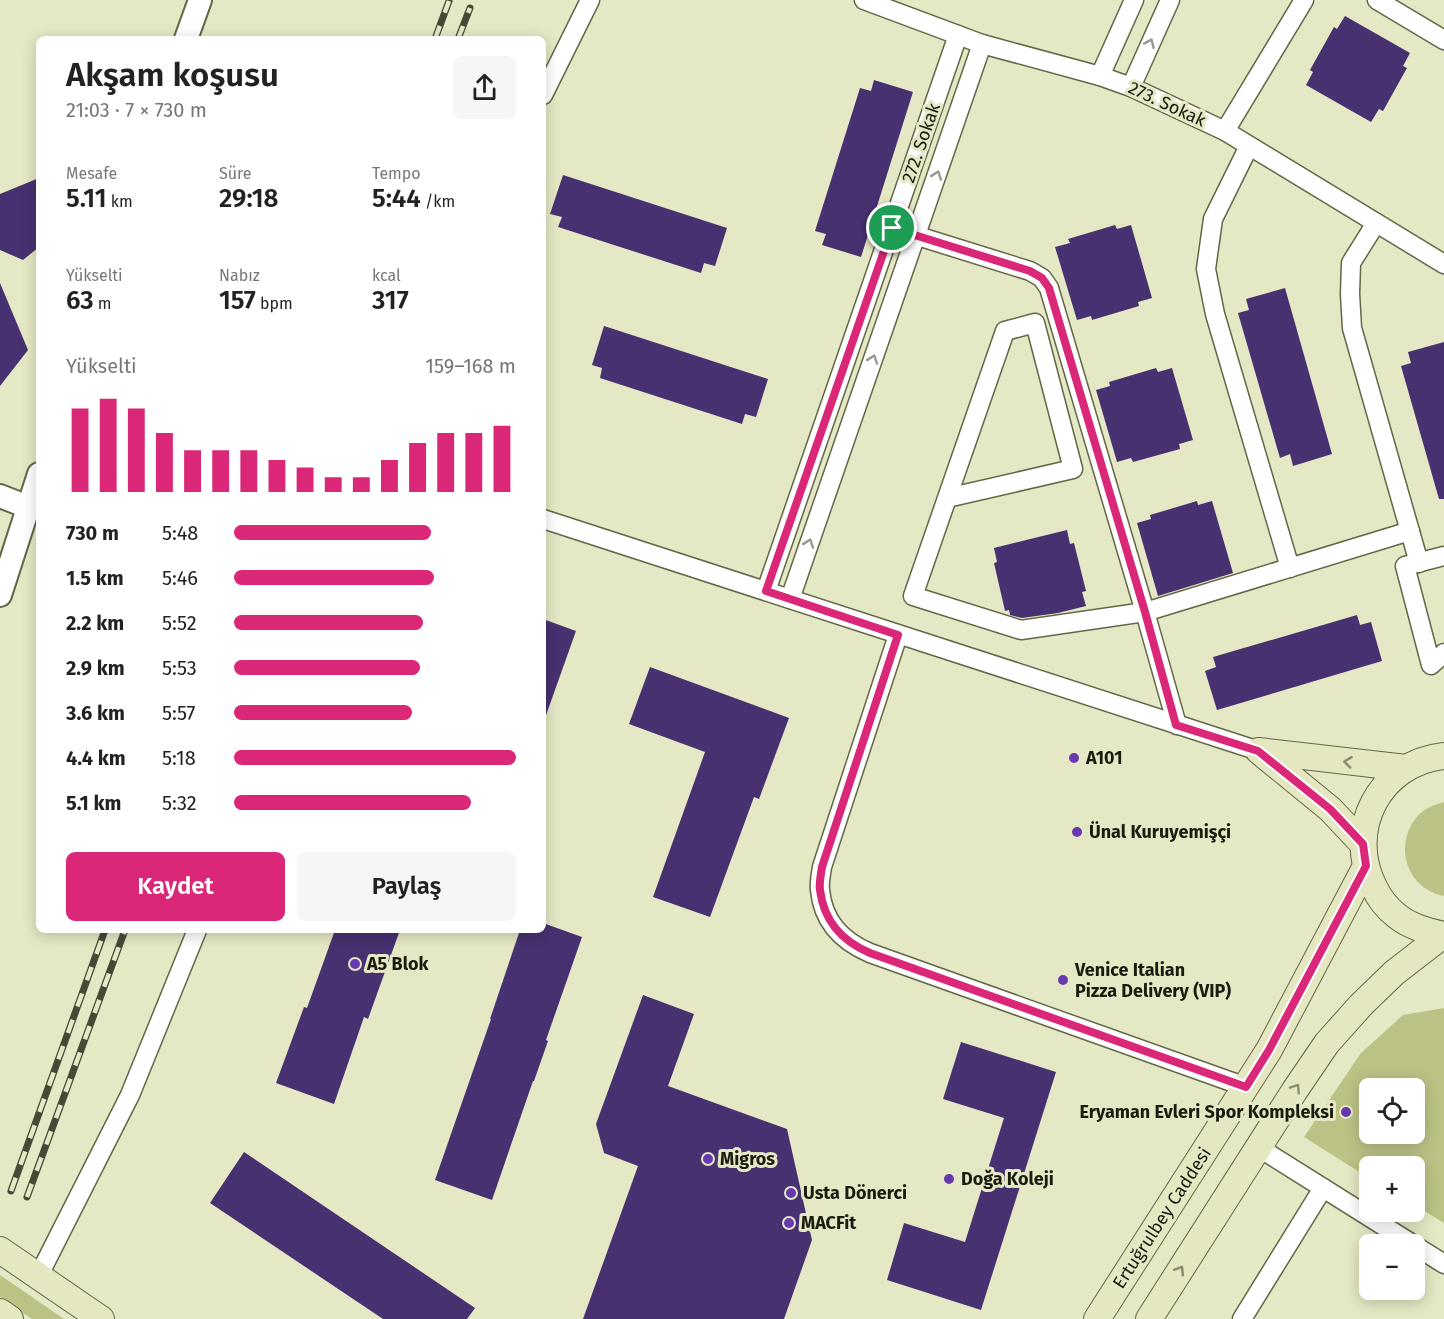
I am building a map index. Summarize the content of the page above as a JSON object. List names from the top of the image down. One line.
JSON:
{"streets":{"main road":["Ertuğrulbey Caddesi"],"street":["273. Sokak","272. Sokak"]},"crossings":[["273. Sokak","272. Sokak"]],"places":["A101","Ünal Kuruyemişçi","A5 Blok","Venice Italian Pizza Delivery (VIP)","Eryaman Evleri Spor Kompleksi","Migros","Doğa Koleji","Usta Dönerci","MACFit"],"page":{"heading":["Akşam koşusu","21:03 · 7 × 730 m"],"stats":[["Mesafe","5.11 km"],["Süre","29:18"],["Tempo","5:44 /km"],["Yükselti","63 m"],["Nabız","157 bpm"],["kcal","317"]],"chart":["Yükselti","159–168 m"],"list":[{"name":"730 m","note":"5:48"},{"name":"1.5 km","note":"5:46"},{"name":"2.2 km","note":"5:52"},{"name":"2.9 km","note":"5:53"},{"name":"3.6 km","note":"5:57"},{"name":"4.4 km","note":"5:18"},{"name":"5.1 km","note":"5:32"}],"buttons":["Kaydet","Paylaş"],"map_buttons":["+","−"]}}
